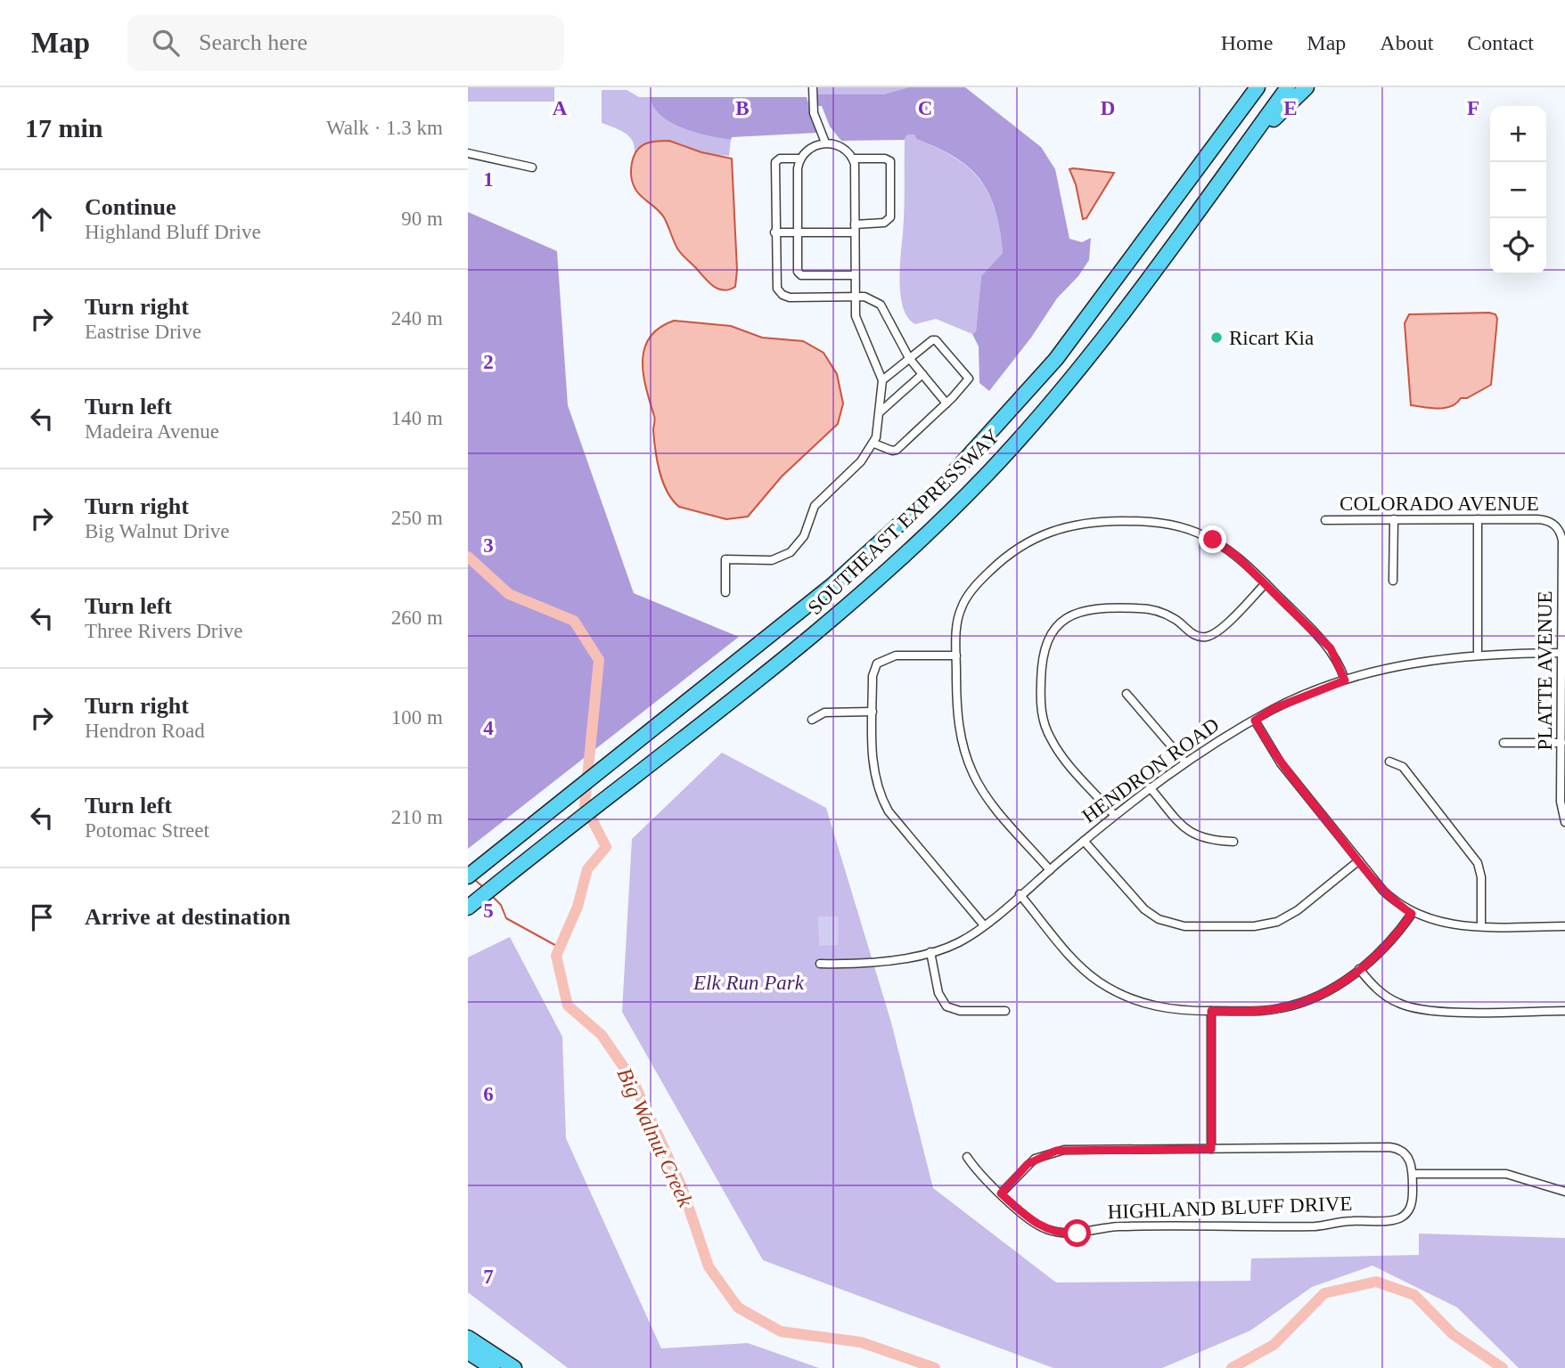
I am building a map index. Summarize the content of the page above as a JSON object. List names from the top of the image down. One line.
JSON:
{"streets":{"highway":["SOUTHEAST EXPRESSWAY"],"street":["COLORADO AVENUE","PLATTE AVENUE","HENDRON ROAD","HIGHLAND BLUFF DRIVE"]},"crossings":[["COLORADO AVENUE","PLATTE AVENUE"],["PLATTE AVENUE","HENDRON ROAD"]],"water":["Big Walnut Creek"],"parks":["Elk Run Park"],"places":["Ricart Kia"],"page":{"header":"Map","search":"Search here","nav":["Home","Map","About","Contact"],"heading":["17 min","Walk · 1.3 km"],"map_buttons":["+","−"],"list":[["Continue","Highland Bluff Drive","90 m"],["Turn right","Eastrise Drive","240 m"],["Turn left","Madeira Avenue","140 m"],["Turn right","Big Walnut Drive","250 m"],["Turn left","Three Rivers Drive","260 m"],["Turn right","Hendron Road","100 m"],["Turn left","Potomac Street","210 m"],"Arrive at destination"]},"grid":{"columns":["A","B","C","D","E","F"],"rows":["1","2","3","4","5","6","7"]}}
